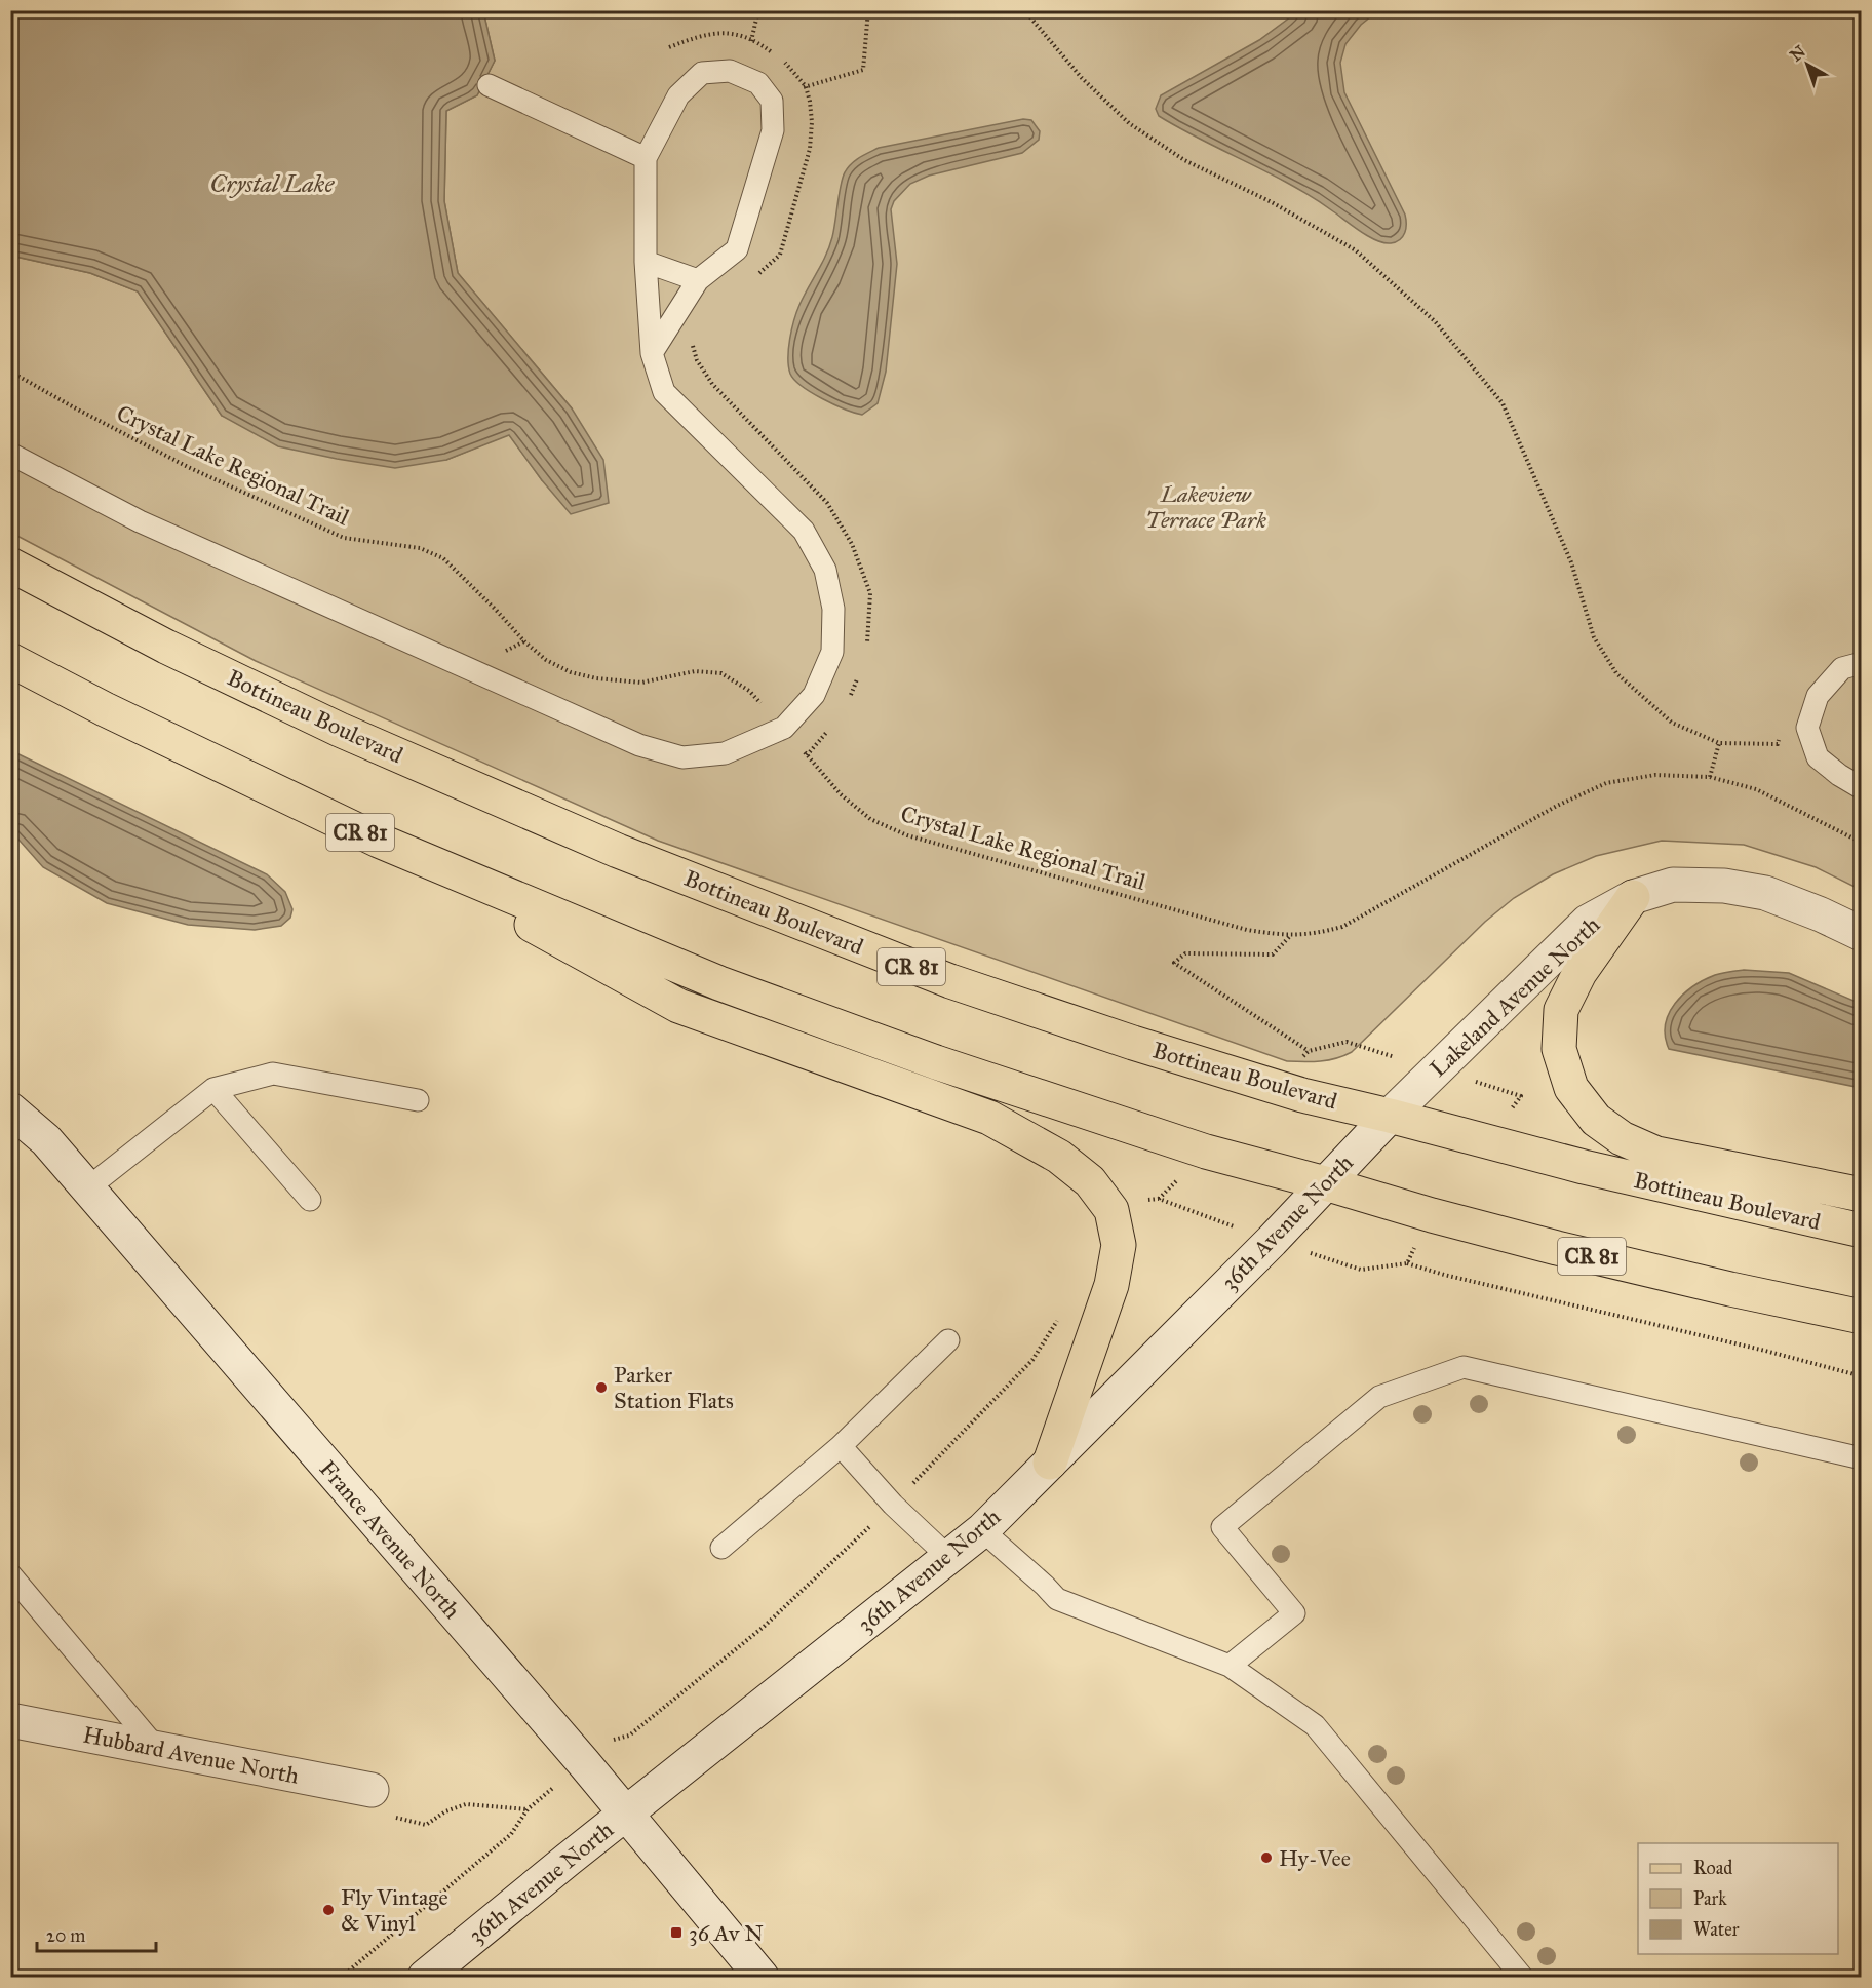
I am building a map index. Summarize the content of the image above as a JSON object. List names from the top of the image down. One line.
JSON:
{"streets":{"main road":["Bottineau Boulevard","CR 81"],"street":["Lakeland Avenue North","36th Avenue North","France Avenue North","Hubbard Avenue North"],"path":["Crystal Lake Regional Trail"]},"crossings":[["Bottineau Boulevard","Lakeland Avenue North"],["Bottineau Boulevard","36th Avenue North"],["CR 81","36th Avenue North"],["Lakeland Avenue North","36th Avenue North"],["36th Avenue North","France Avenue North"]],"water":["Crystal Lake"],"parks":["Lakeview Terrace Park"],"places":{"other":["Parker Station Flats","Hy-Vee","Fly Vintage & Vinyl"],"transit":["36 Av N"]},"legend":["Road","Park","Water"],"scale_bar":"20 m","north":"top left"}
